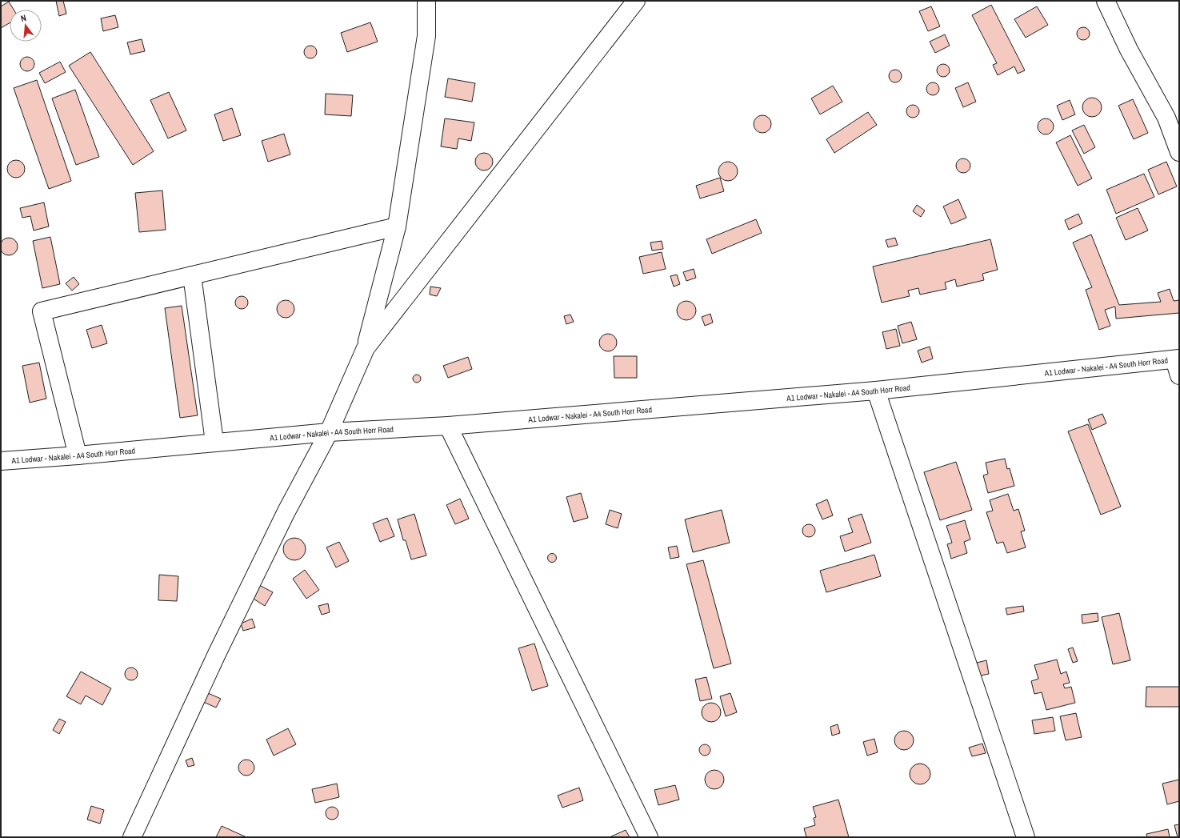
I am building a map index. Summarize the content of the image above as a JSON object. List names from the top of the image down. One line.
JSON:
{"streets":{"street":["A1 Lodwar - Nakalei - A4 South Horr Road"]},"north":"top"}
